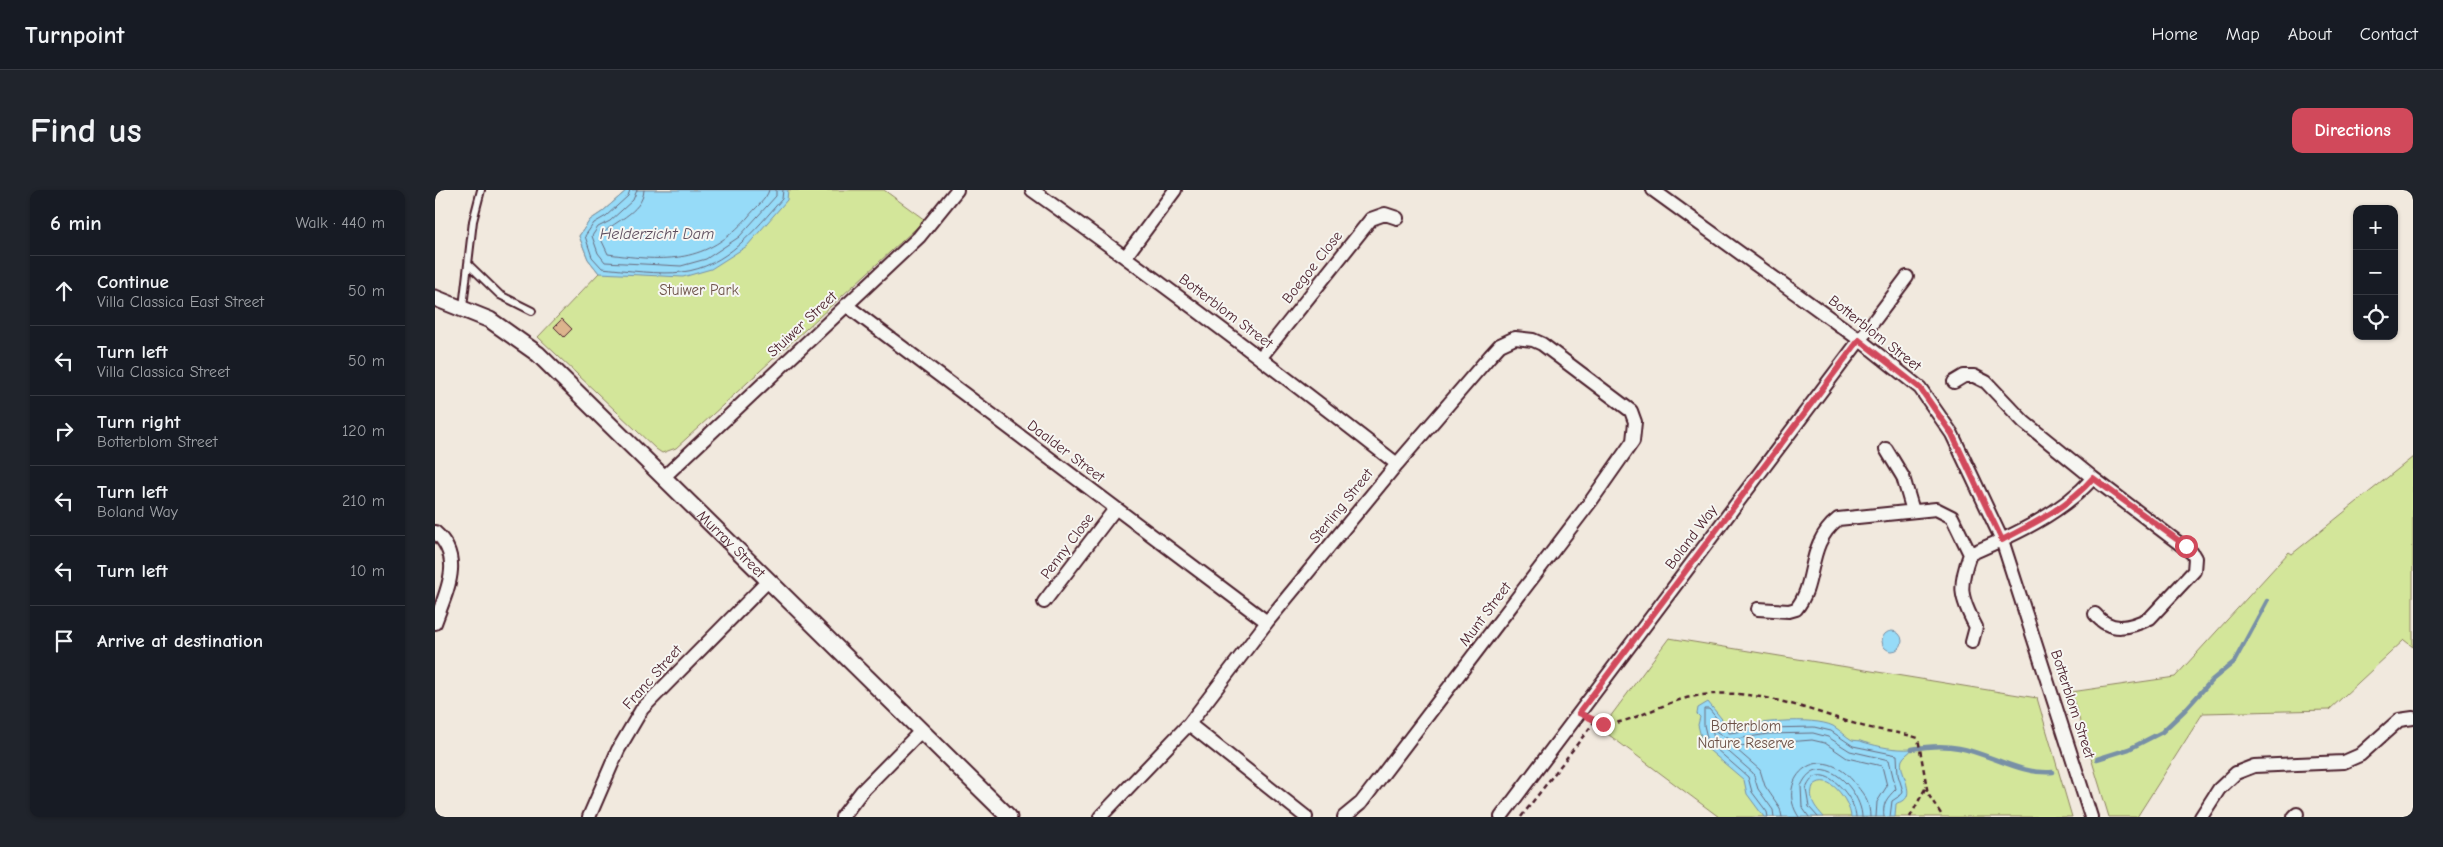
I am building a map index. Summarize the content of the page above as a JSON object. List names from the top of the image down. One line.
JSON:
{"streets":{"street":["Boegoe Close","Botterblom Street","Stuiwer Street","Daalder Street","Sterling Street","Boland Way","Murray Street","Penny Close","Munt Street","Franc Street"]},"crossings":[["Boegoe Close","Botterblom Street"],["Botterblom Street","Sterling Street"],["Botterblom Street","Boland Way"],["Stuiwer Street","Daalder Street"],["Stuiwer Street","Murray Street"],["Daalder Street","Sterling Street"],["Daalder Street","Penny Close"],["Sterling Street","Munt Street"],["Murray Street","Franc Street"]],"water":["Helderzicht Dam"],"parks":["Stuiwer Park","Botterblom Nature Reserve"],"page":{"header":"Turnpoint","nav":["Home","Map","About","Contact"],"buttons":"Directions","title":"Find us","heading":["6 min","Walk · 440 m"],"map_buttons":["+","−"],"list":[["Continue","Villa Classica East Street","50 m"],["Turn left","Villa Classica Street","50 m"],["Turn right","Botterblom Street","120 m"],["Turn left","Boland Way","210 m"],["Turn left","10 m"],"Arrive at destination"]}}
